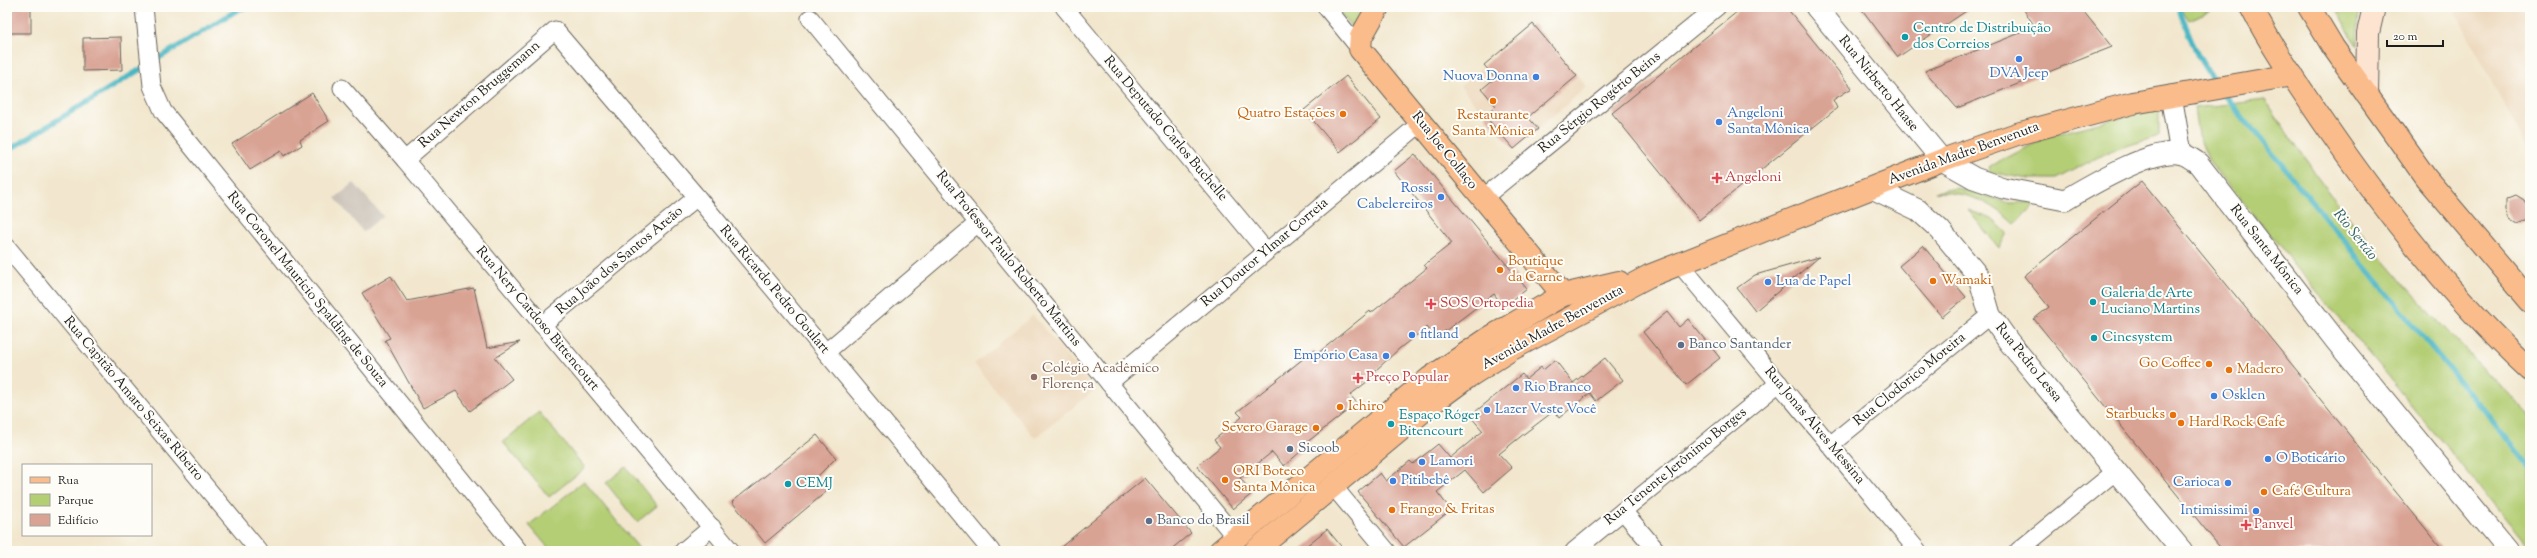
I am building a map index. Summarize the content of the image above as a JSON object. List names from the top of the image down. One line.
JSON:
{"streets":{"main road":["Rua Joe Collaço","Avenida Madre Benvenuta"],"street":["Rua Nirberto Haase","Rua Newton Bruggemann","Rua Sérgio Rogério Beins","Rua Deputado Carlos Buchelle","Rua Santa Mônica","Rua Doutor Ylmar Correia","Rua Professor Paulo Roberto Martins","Rua João dos Santos Areão","Rua Coronel Maurício Spalding de Souza","Rua Ricardo Pedro Goulart","Rua Nery Cardoso Bittencourt","Rua Pedro Lessa","Rua Clodorico Moreira","Rua Capitão Amaro Seixas Ribeiro","Rua Jonas Alves Messina","Rua Tenente Jerônimo Borges"]},"crossings":[["Rua Nirberto Haase","Avenida Madre Benvenuta"],["Rua Newton Bruggemann","Rua Ricardo Pedro Goulart"],["Rua Newton Bruggemann","Rua Nery Cardoso Bittencourt"],["Rua Sérgio Rogério Beins","Rua Joe Collaço"],["Rua Deputado Carlos Buchelle","Rua Doutor Ylmar Correia"],["Rua Joe Collaço","Avenida Madre Benvenuta"],["Rua Joe Collaço","Rua Doutor Ylmar Correia"],["Avenida Madre Benvenuta","Rua Professor Paulo Roberto Martins"],["Avenida Madre Benvenuta","Rua Pedro Lessa"],["Avenida Madre Benvenuta","Rua Jonas Alves Messina"],["Rua Doutor Ylmar Correia","Rua Professor Paulo Roberto Martins"],["Rua João dos Santos Areão","Rua Ricardo Pedro Goulart"],["Rua João dos Santos Areão","Rua Nery Cardoso Bittencourt"],["Rua Pedro Lessa","Rua Clodorico Moreira"],["Rua Clodorico Moreira","Rua Jonas Alves Messina"],["Rua Jonas Alves Messina","Rua Tenente Jerônimo Borges"]],"water":["Rio Sertão"],"places":{"other":["Centro de Distribuição dos Correios","DVA Jeep","Nuova Donna","Restaurante Santa Mônica","Quatro Estações","Angeloni Santa Mônica","Rossi Cabelereiros","Boutique da Carne","Wamaki","Lua de Papel","Galeria de Arte Luciano Martins","fitland","Cinesystem","Banco Santander","Empório Casa","Go Coffee","Madero","Colégio Acadêmico Florença","Rio Branco","Osklen","Ichiro","Lazer Veste Você","Starbucks","Hard Rock Cafe","Espaço Róger Bitencourt","Severo Garage","Sicoob","O Boticário","Lamori","ORI Boteco Santa Mônica","Pitibebê","Carioca","CEMJ","Café Cultura","Frango & Fritas","Intimissimi","Banco do Brasil"],"health":["Angeloni","SOS Ortopedia","Preço Popular","Panvel"]},"legend":["Rua","Parque","Edifício"],"scale_bar":"20 m"}
